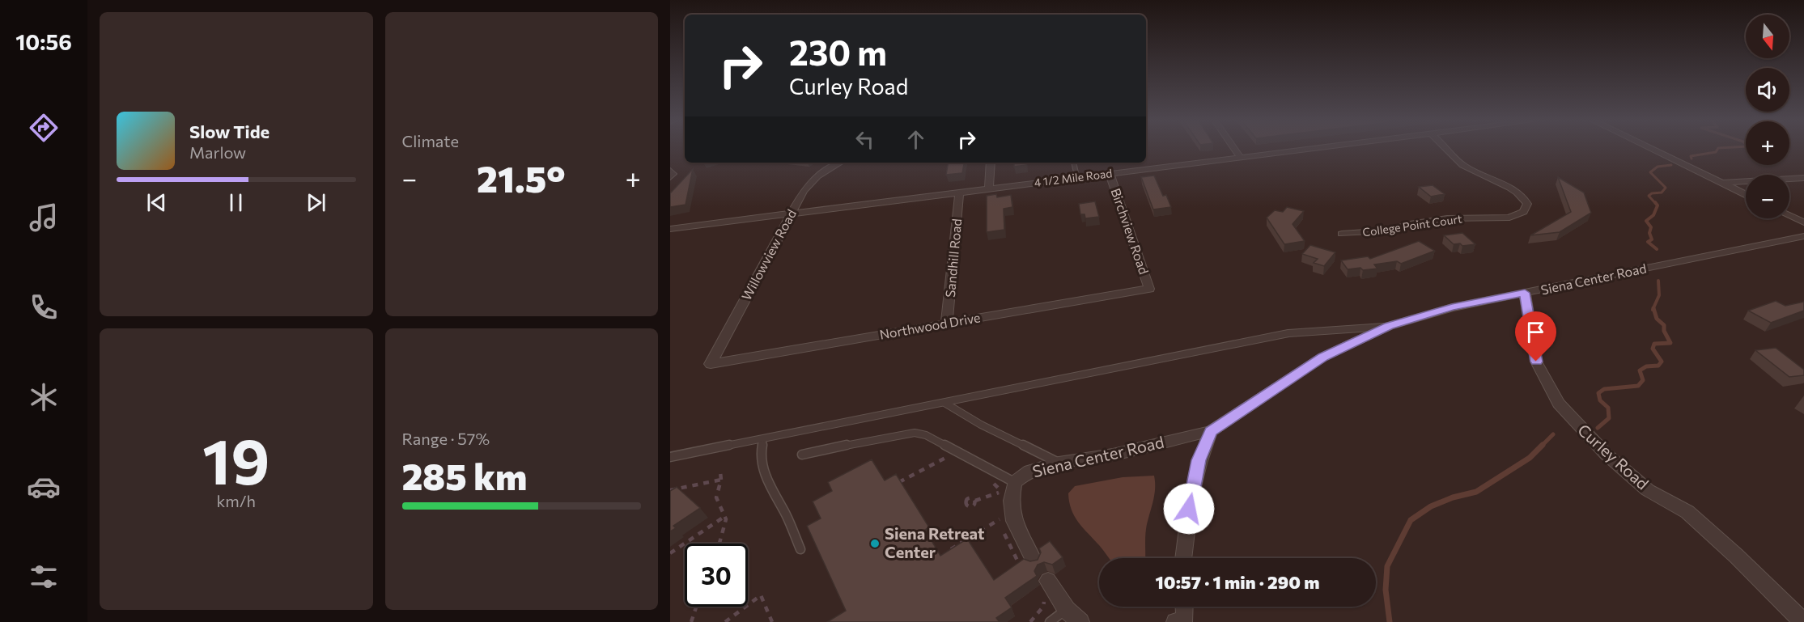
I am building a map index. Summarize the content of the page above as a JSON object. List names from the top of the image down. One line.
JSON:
{"streets":{"street":["4 1/2 Mile Road","College Point Court","Birchview Road","Willowview Road","Sandhill Road","Siena Center Road","Northwood Drive","Curley Road"]},"crossings":[["4 1/2 Mile Road","Birchview Road"],["4 1/2 Mile Road","Willowview Road"],["4 1/2 Mile Road","Sandhill Road"],["Birchview Road","Northwood Drive"],["Willowview Road","Northwood Drive"],["Sandhill Road","Northwood Drive"],["Siena Center Road","Curley Road"]],"places":["Siena Retreat Center"],"north":"bottom","page":{"tabs":"10:56","tile":["Climate",["19","km/h"],["Range · 57%","285 km"]],"map_buttons":["+","−"],"turn":["230 m","Curley Road"],"song":["Slow Tide","Marlow"],"heat":["−","21.5°","+"],"limit":"30","trip":"10:57 · 1 min · 290 m"}}
